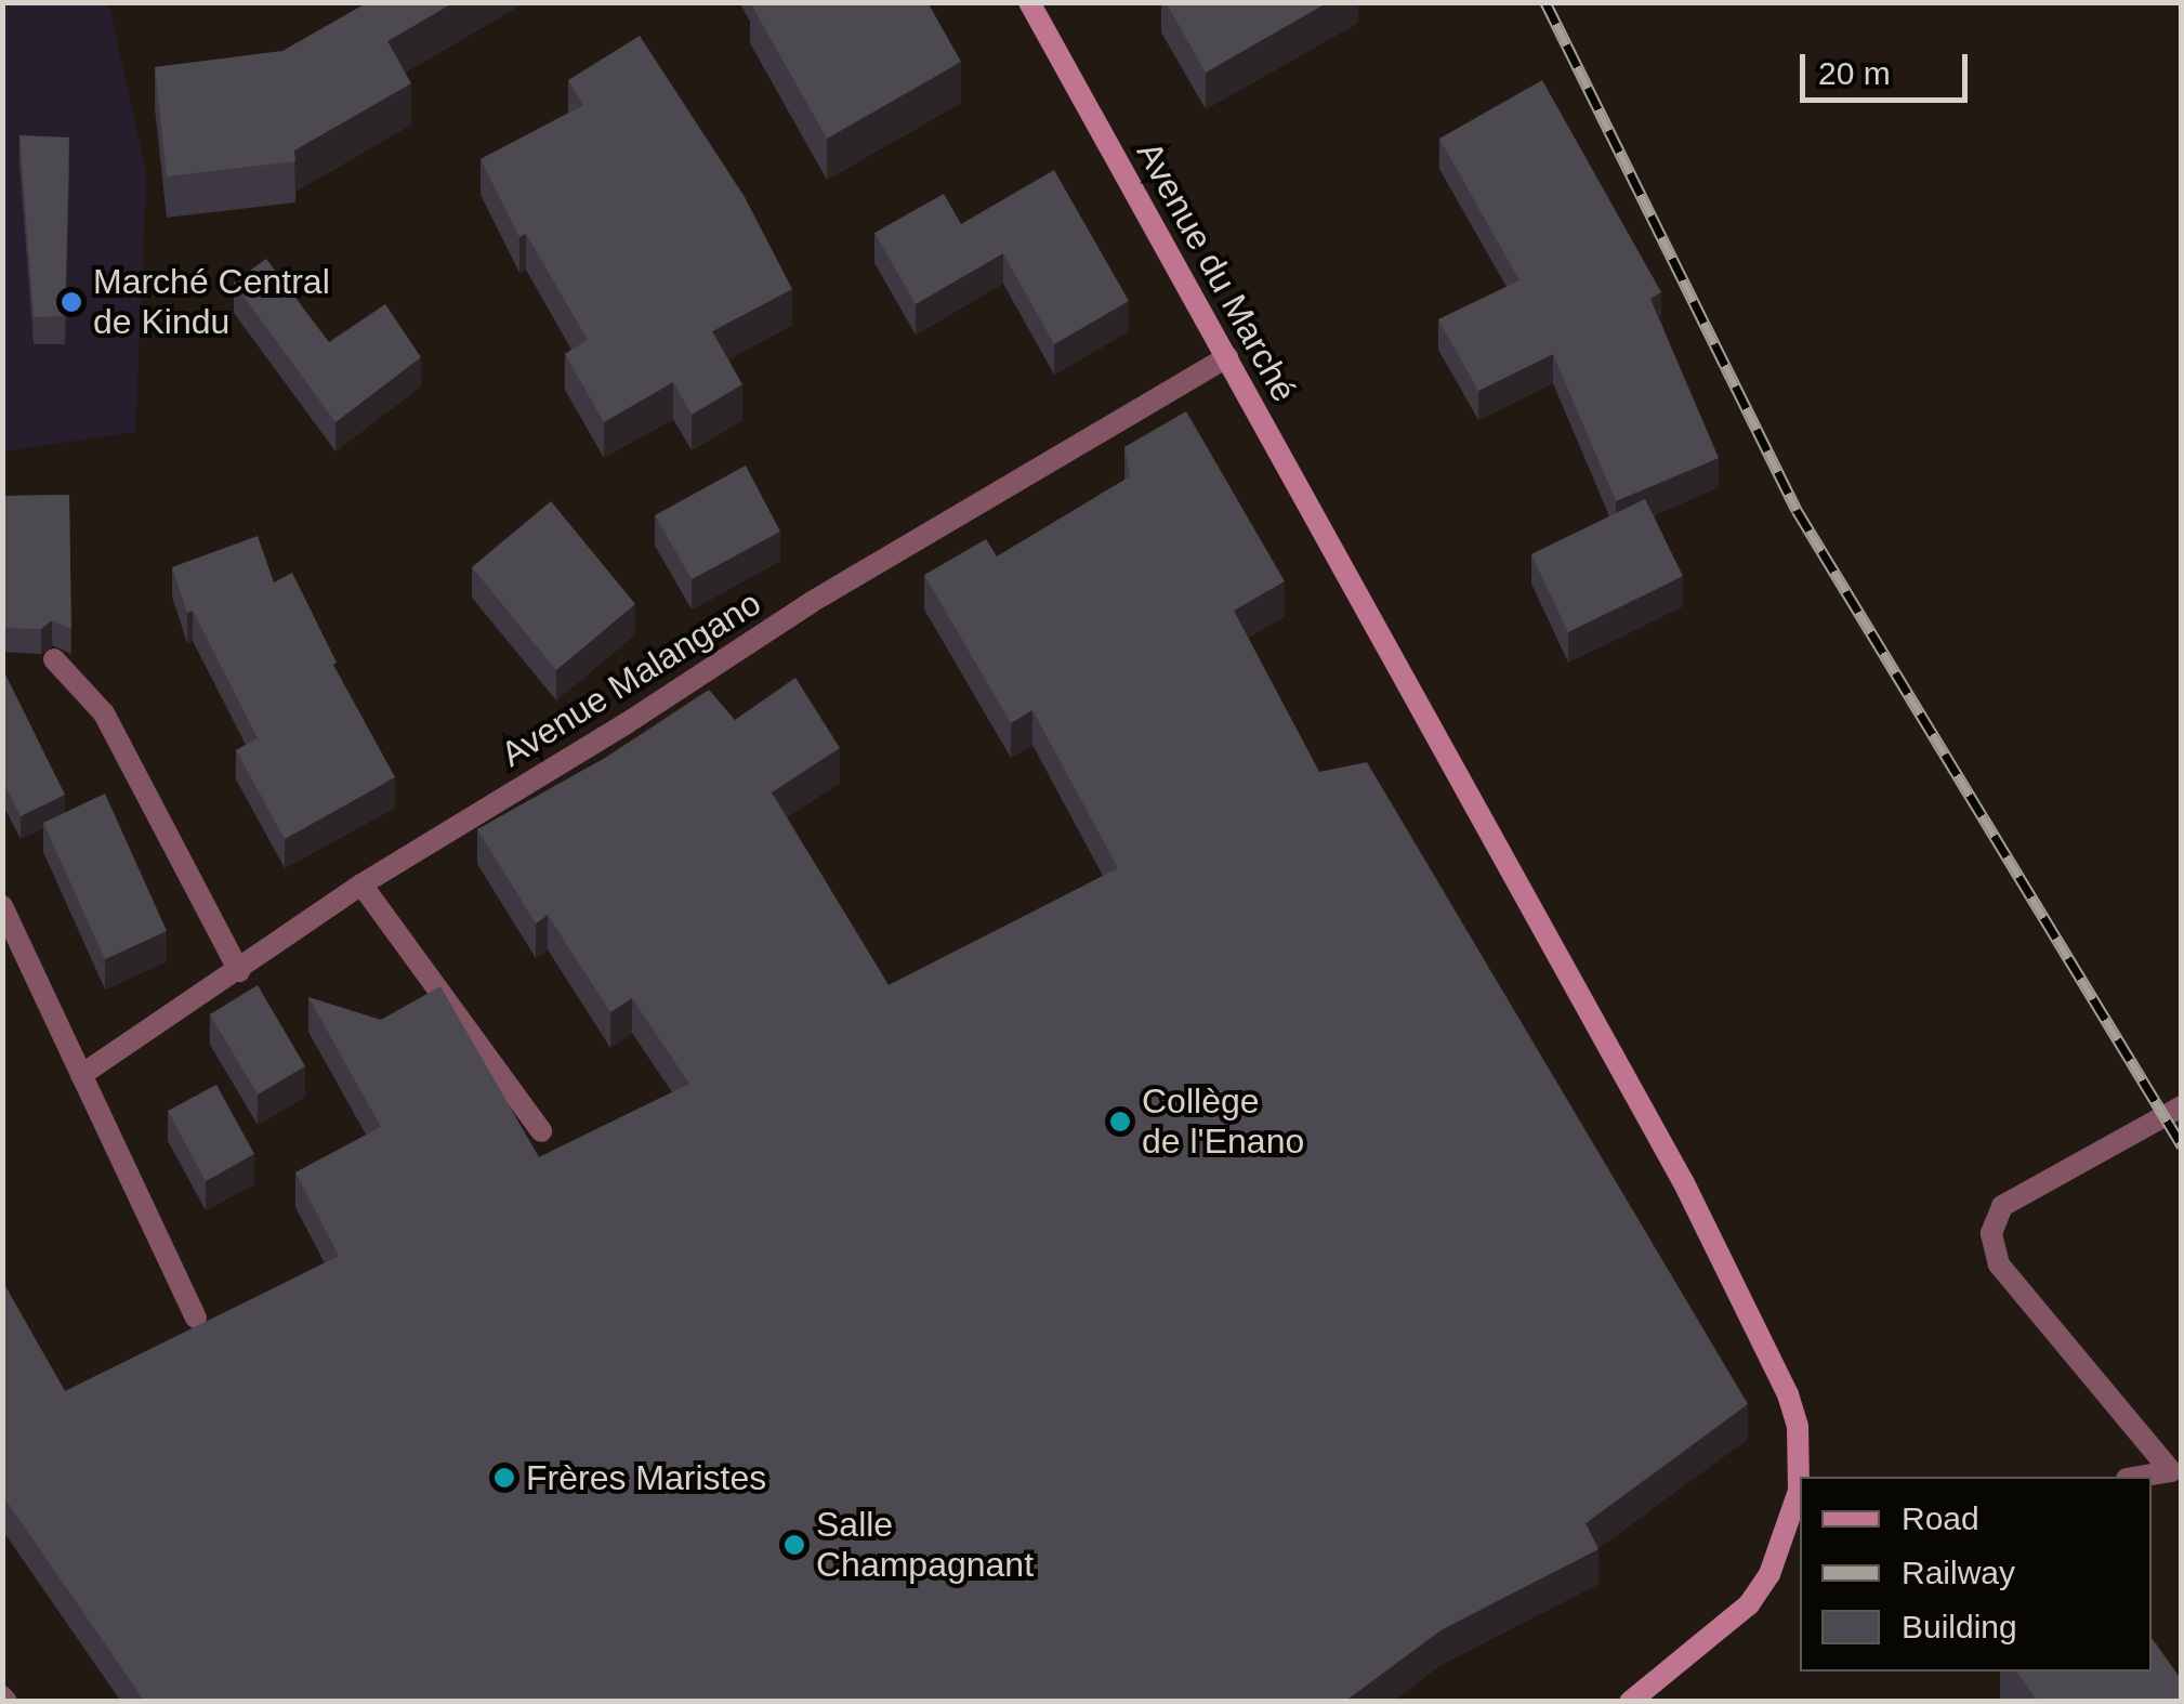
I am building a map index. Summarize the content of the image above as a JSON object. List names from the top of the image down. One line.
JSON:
{"streets":{"street":["Avenue du Marché","Avenue Malangano"]},"crossings":[["Avenue du Marché","Avenue Malangano"]],"places":["Marché Central de Kindu","Collège de l'Enano","Frères Maristes","Salle Champagnant"],"legend":["Road","Railway","Building"],"scale_bar":"20 m"}
